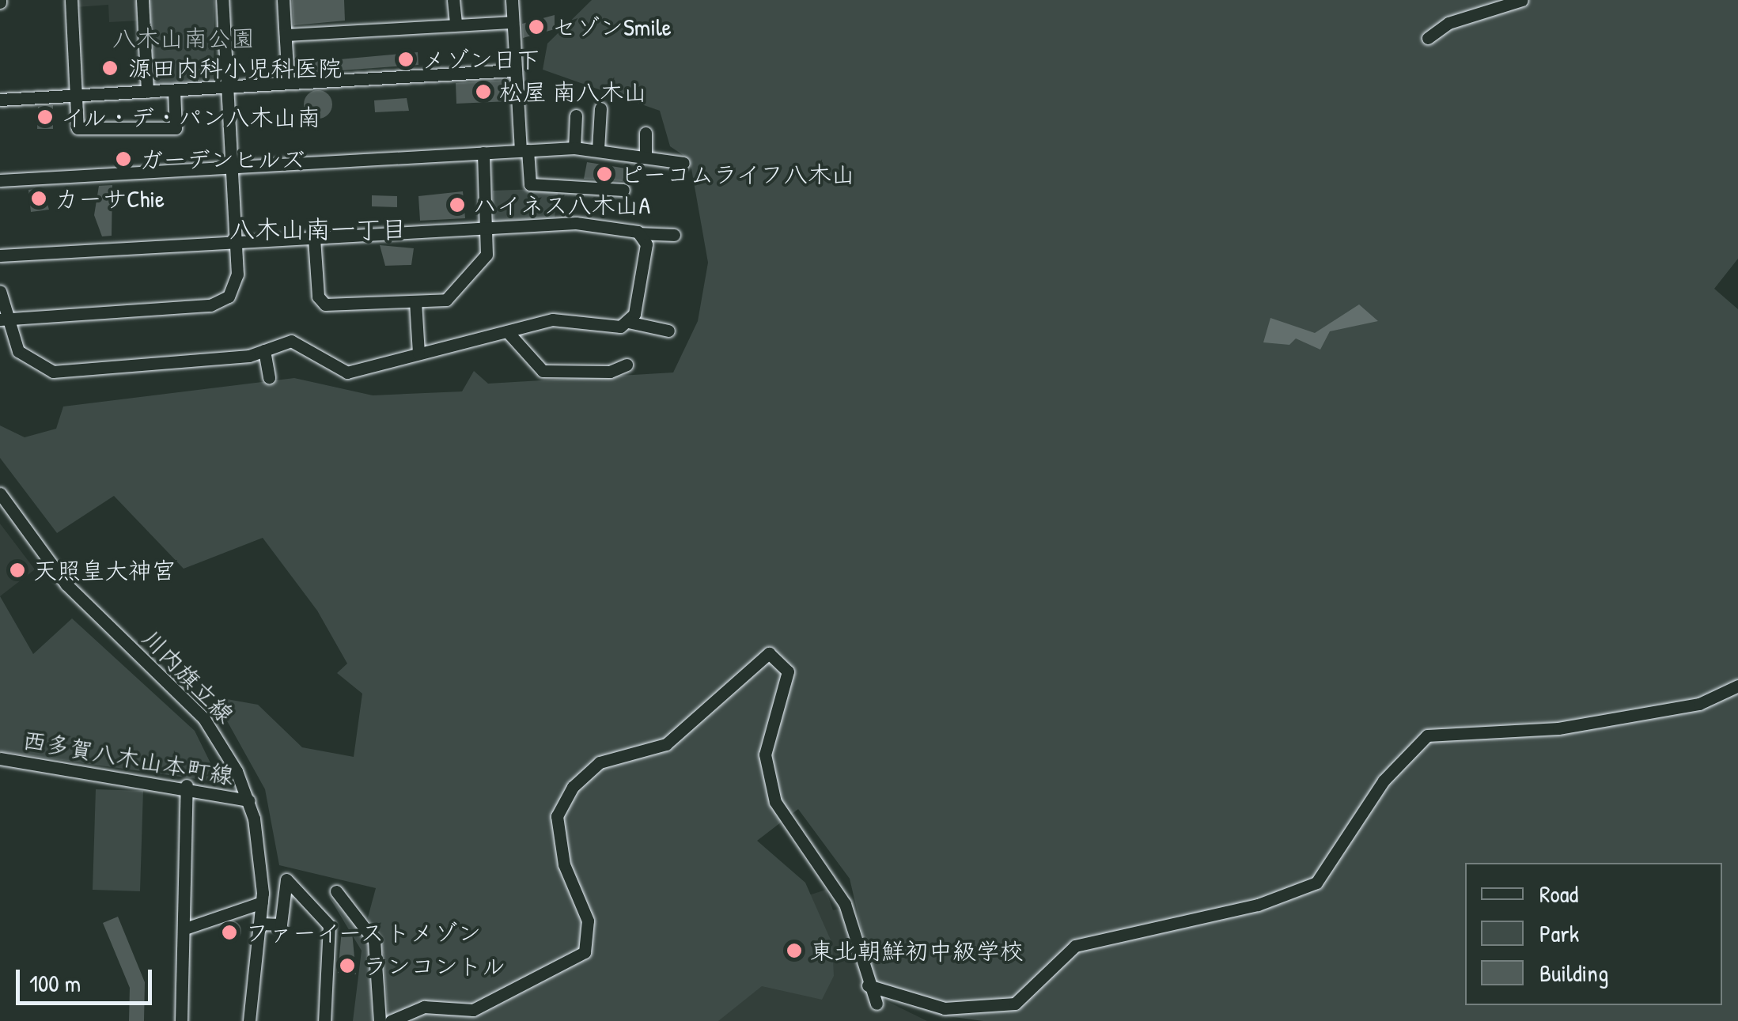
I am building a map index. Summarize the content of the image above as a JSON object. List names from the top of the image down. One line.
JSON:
{"streets":{"street":["川内旗立線","西多賀八木山本町線"]},"crossings":[["川内旗立線","西多賀八木山本町線"]],"districts":["八木山南一丁目"],"parks":["八木山南公園"],"places":["セゾンSmile","メゾン日下","源田内科小児科医院","松屋 南八木山","イル・デ・パン八木山南","ガーデンヒルズ","ピーコムライフ八木山","カーサChie","ハイネス八木山A","天照皇大神宮","ファーイーストメゾン","東北朝鮮初中級学校","ランコントル"],"legend":["Road","Park","Building"],"scale_bar":"100 m"}
